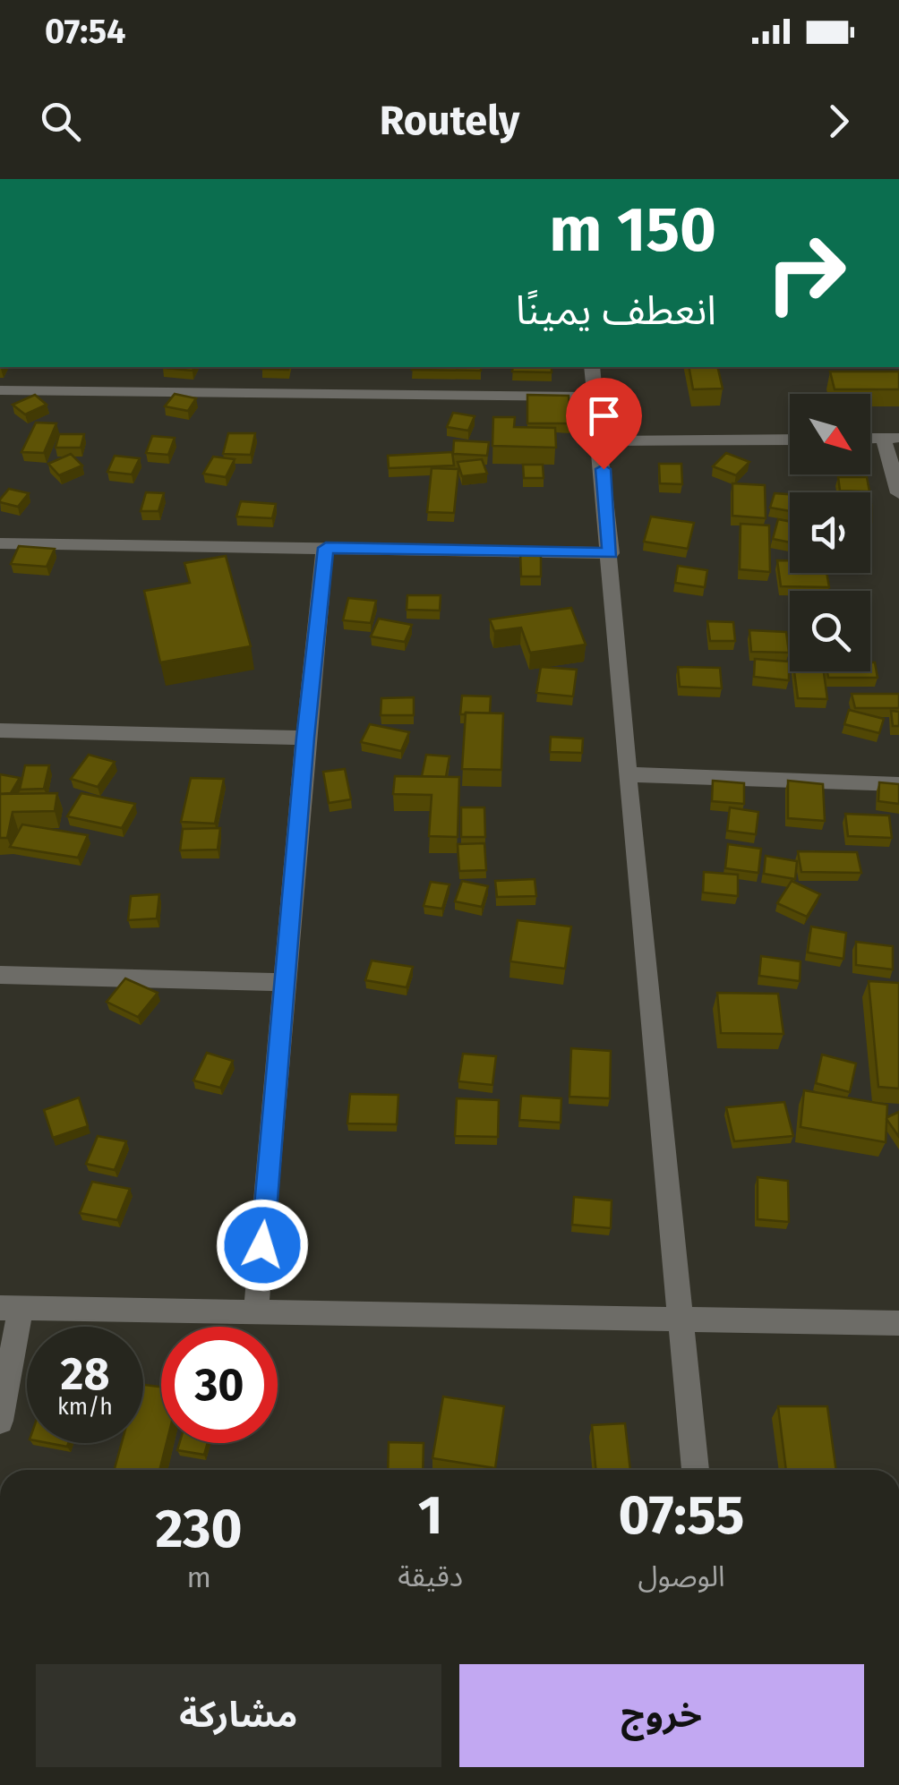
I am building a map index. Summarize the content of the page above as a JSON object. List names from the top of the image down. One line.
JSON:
{"north":"bottom right","page":{"status":"07:54","header":"Routely","turn":["150 m","انعطف يمينًا"],"speed":"28 km/h","limit":"30","eta":["07:55","الوصول","1","دقيقة","230","m"],"buttons":["خروج","مشاركة"]}}
